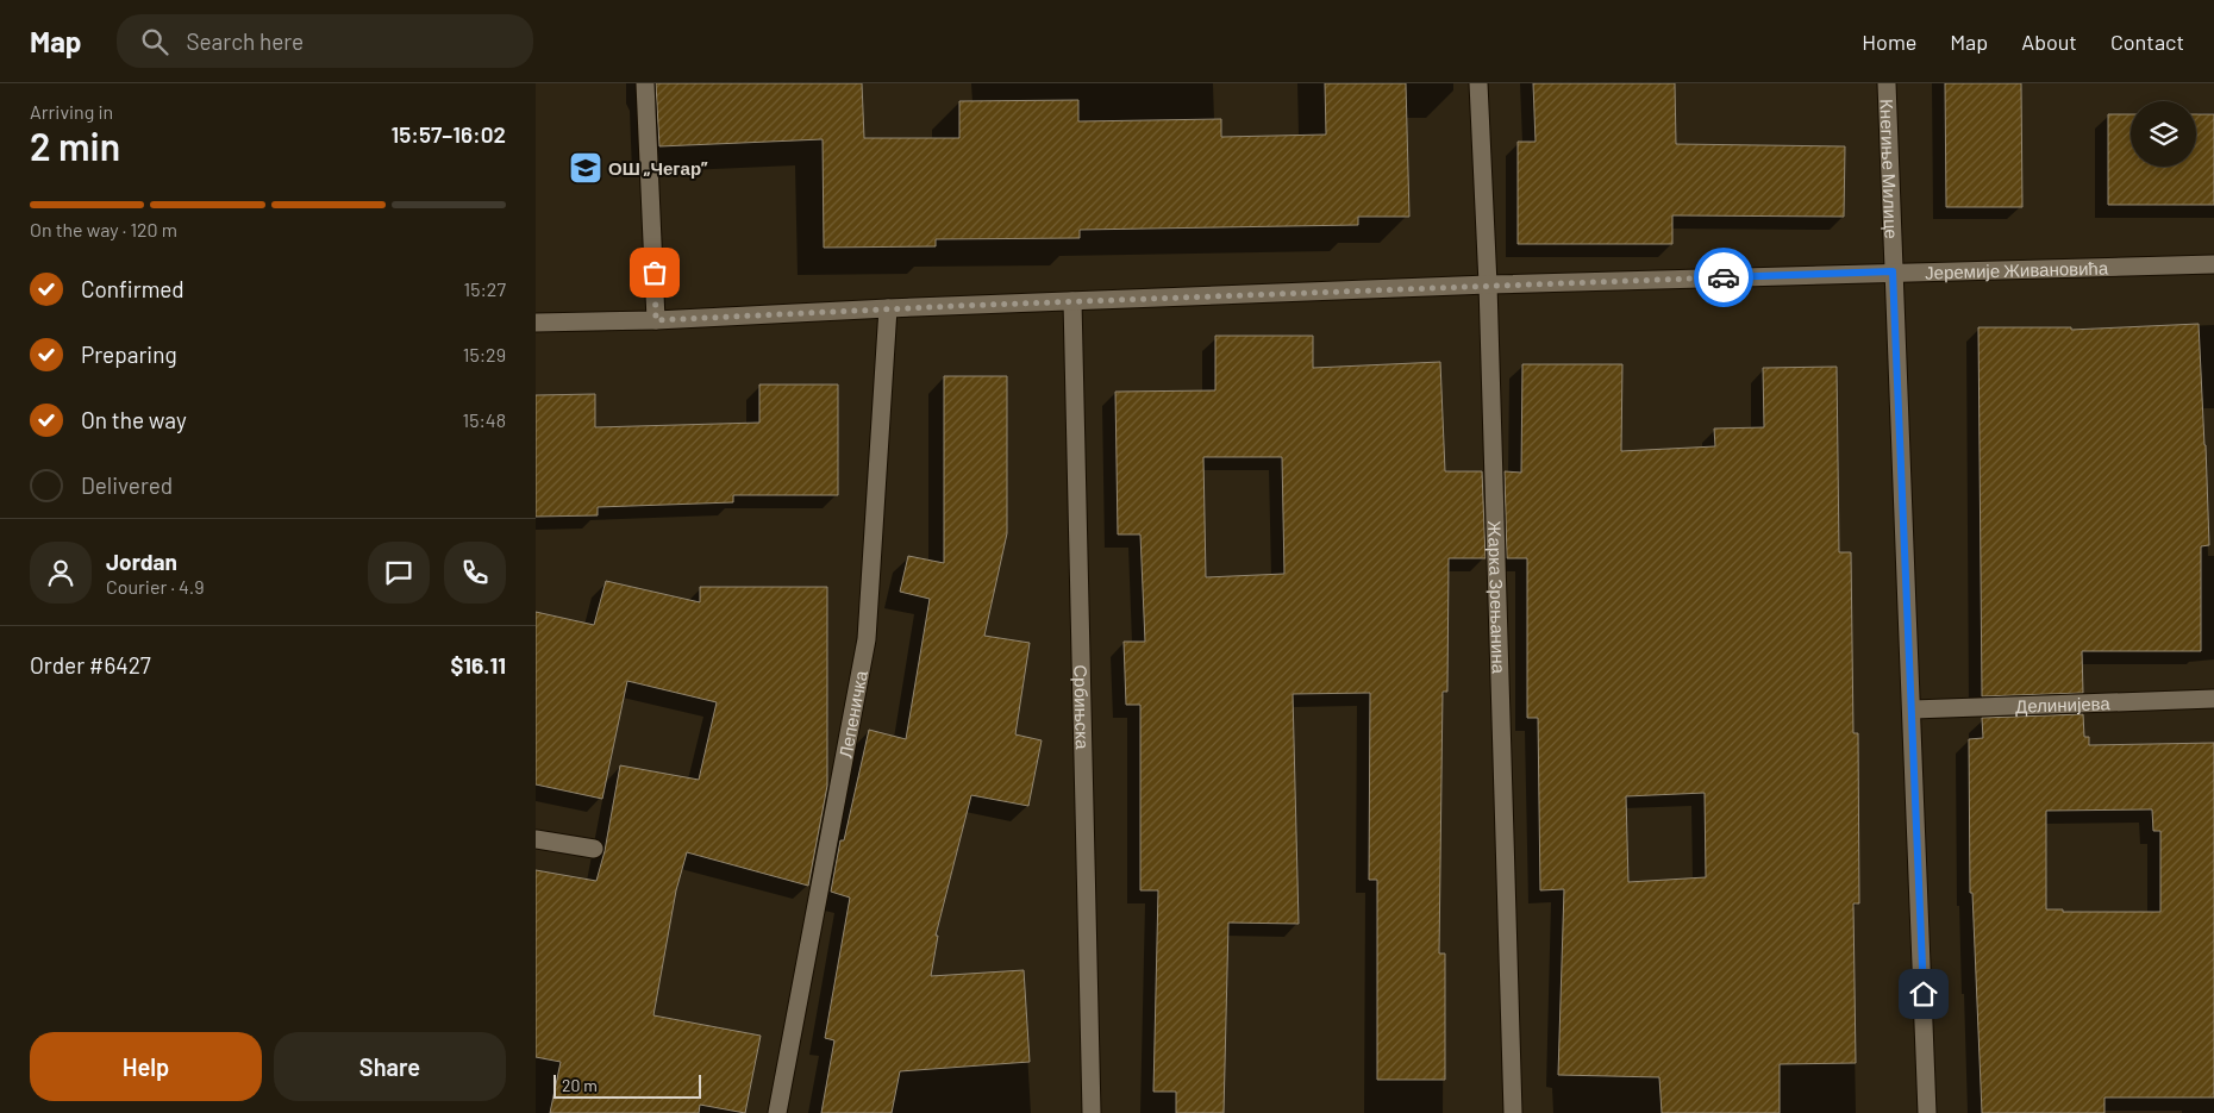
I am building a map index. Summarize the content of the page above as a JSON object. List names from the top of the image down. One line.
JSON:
{"streets":{"street":["Кнегиње Милице","Јеремије Живановића","Жарка Зрењанина","Делинијева","Србињска","Лепеничка"]},"crossings":[["Кнегиње Милице","Јеремије Живановића"],["Кнегиње Милице","Делинијева"],["Јеремије Живановића","Жарка Зрењанина"],["Јеремије Живановића","Србињска"],["Јеремије Живановића","Лепеничка"]],"places":{"school or university":["ОШ „Чегар”"]},"scale_bar":"20 m","page":{"header":"Map","search":"Search here","nav":["Home","Map","About","Contact"],"heading":["2 min","Arriving in","15:57–16:02"],"panel":["Jordan","Courier · 4.9","Order #6427","$16.11"],"bar":"On the way · 120 m","list":[["Confirmed","15:27"],["Preparing","15:29"],["On the way","15:48"],"Delivered"],"buttons":["Help","Share"],"scale":"20 m"}}
